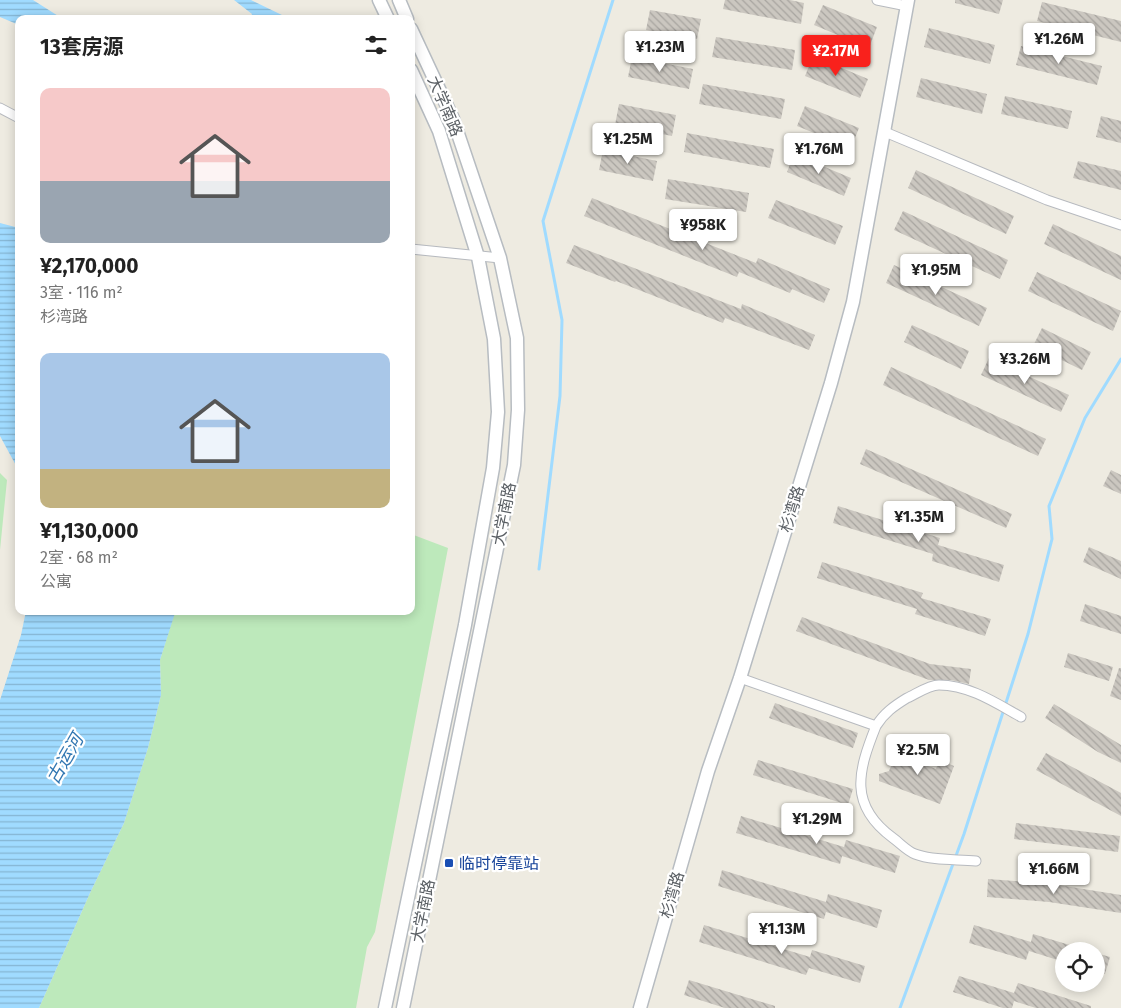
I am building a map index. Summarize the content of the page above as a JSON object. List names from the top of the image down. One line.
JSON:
{"streets":{"main road":["大学南路","杉湾路"]},"water":["古运河"],"places":{"transit":["临时停靠站"]},"page":{"heading":"13套房源","price":["¥1.26M","¥1.23M","¥2.17M","¥1.25M","¥1.76M","¥958K","¥1.95M","¥3.26M","¥1.35M","¥2.5M","¥1.29M","¥1.66M","¥1.13M"],"list":[{"name":"¥2,170,000","note":"3室 · 116 m² · 杉湾路"},{"name":"¥1,130,000","note":"2室 · 68 m² · 公寓"}]}}
